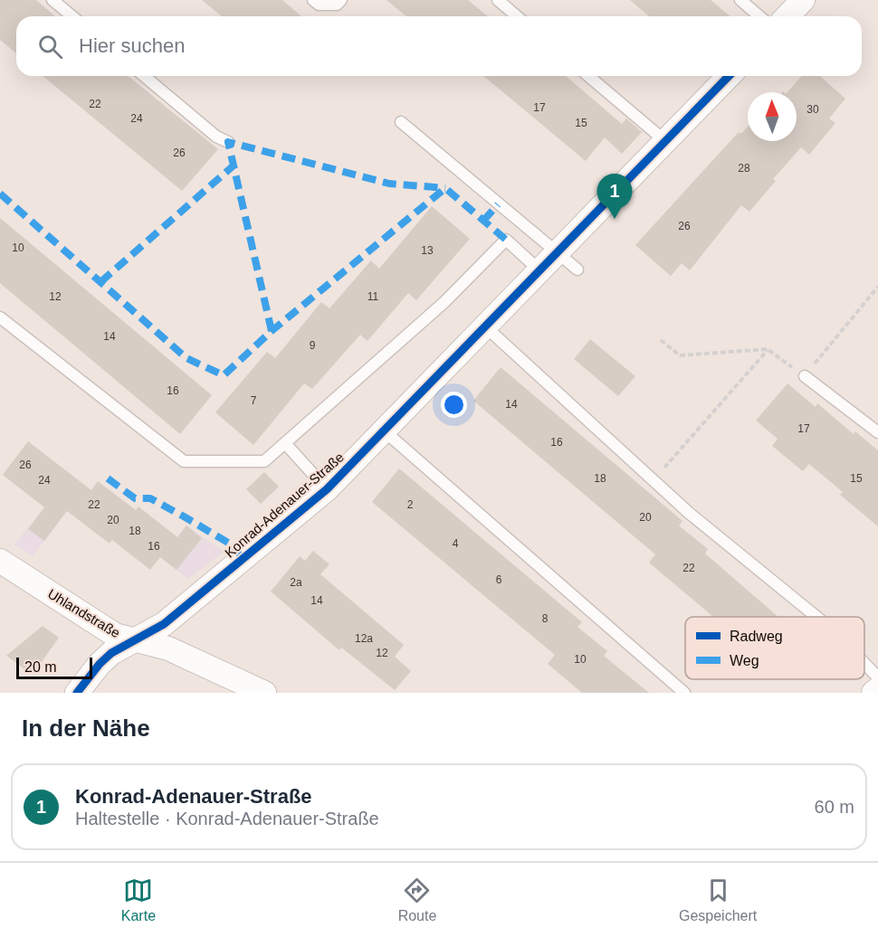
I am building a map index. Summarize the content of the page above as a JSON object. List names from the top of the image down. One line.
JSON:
{"streets":{"street":["Konrad-Adenauer-Straße","Uhlandstraße"]},"crossings":[["Konrad-Adenauer-Straße","Uhlandstraße"]],"house_numbers":["22","17","30","24","15","26","28","26","10","13","12","11","14","9","16","7","14","17","16","26","18","15","24","22","2","20","20","18","4","16","22","6","2a","14","8","12a","12","10"],"legend":["Radweg","Weg"],"scale_bar":"20 m","north":"top","page":{"search":"Hier suchen","pins":"1","scale":"20 m","heading":"In der Nähe","list":[{"mark":"1","name":"Konrad-Adenauer-Straße","note":"Haltestelle · Konrad-Adenauer-Straße","value":"60 m"}],"nav":["Karte","Route","Gespeichert"]}}
